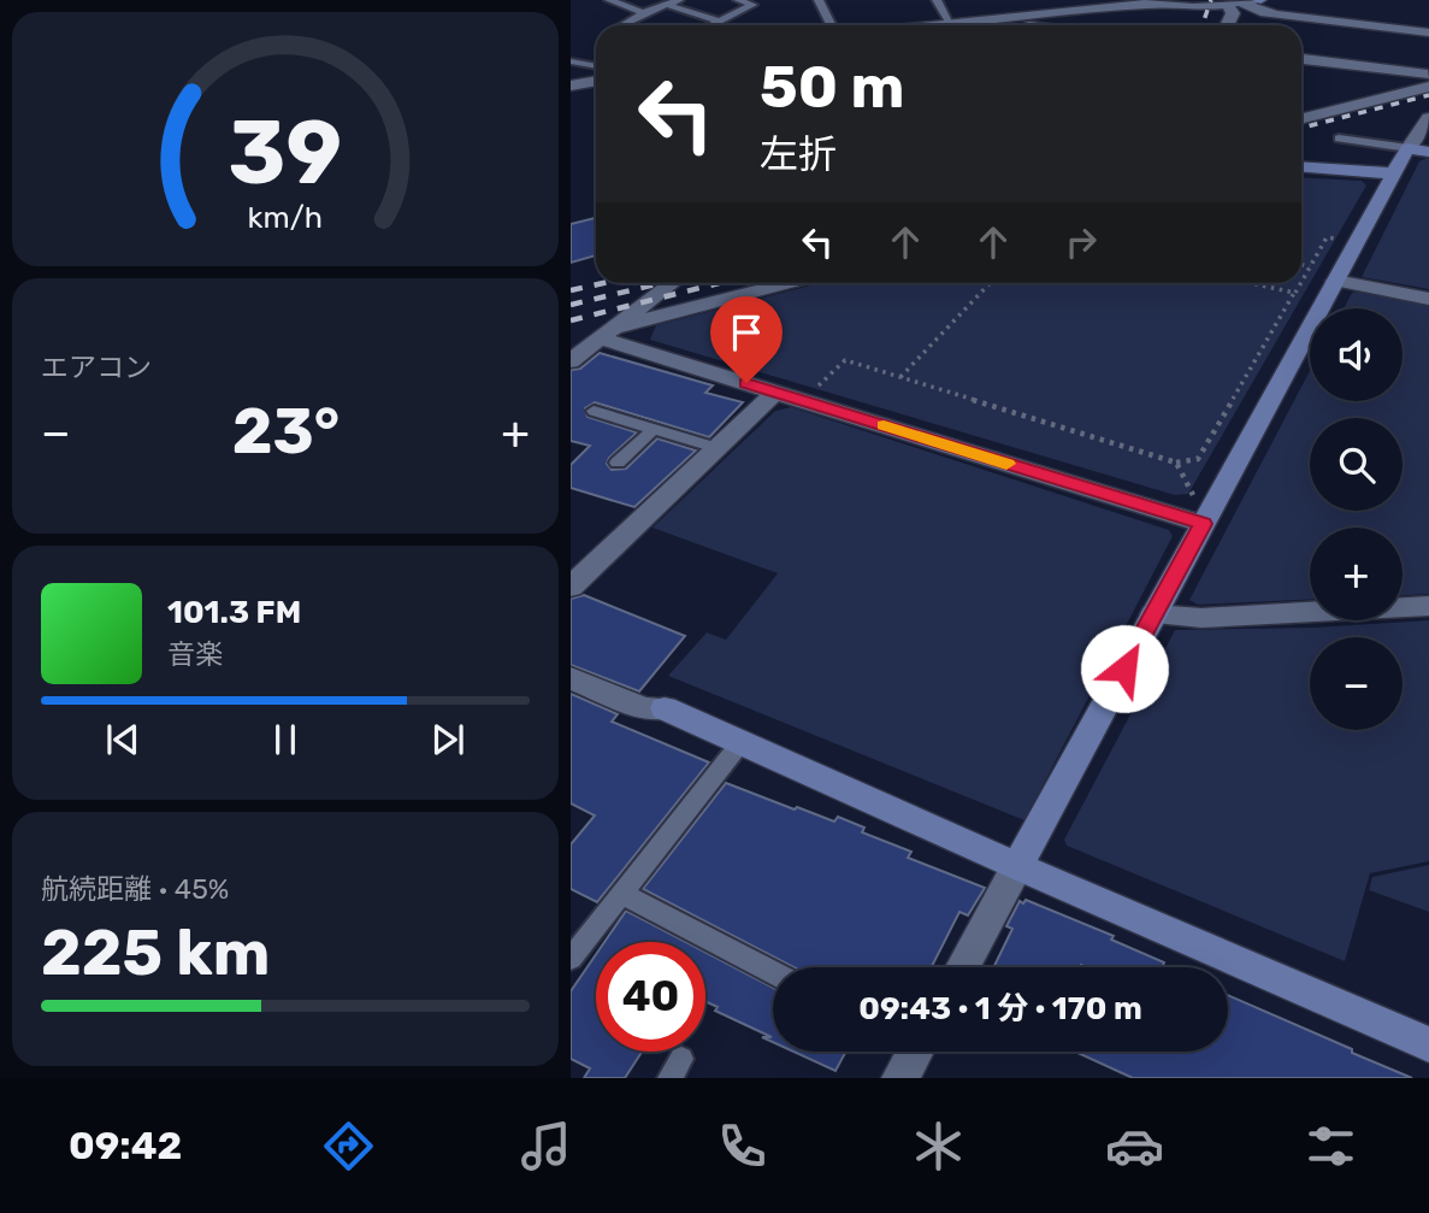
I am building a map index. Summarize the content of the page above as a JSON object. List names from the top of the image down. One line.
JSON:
{"page":{"turn":["50 m","左折"],"tile":["エアコン",["航続距離 · 45%","225 km"]],"map_buttons":["+","−"],"heat":["−","23°","+"],"song":["101.3 FM","音楽"],"limit":"40","trip":"09:43 · 1 分 · 170 m","tabs":"09:42","gauge":["39","km/h"]}}
